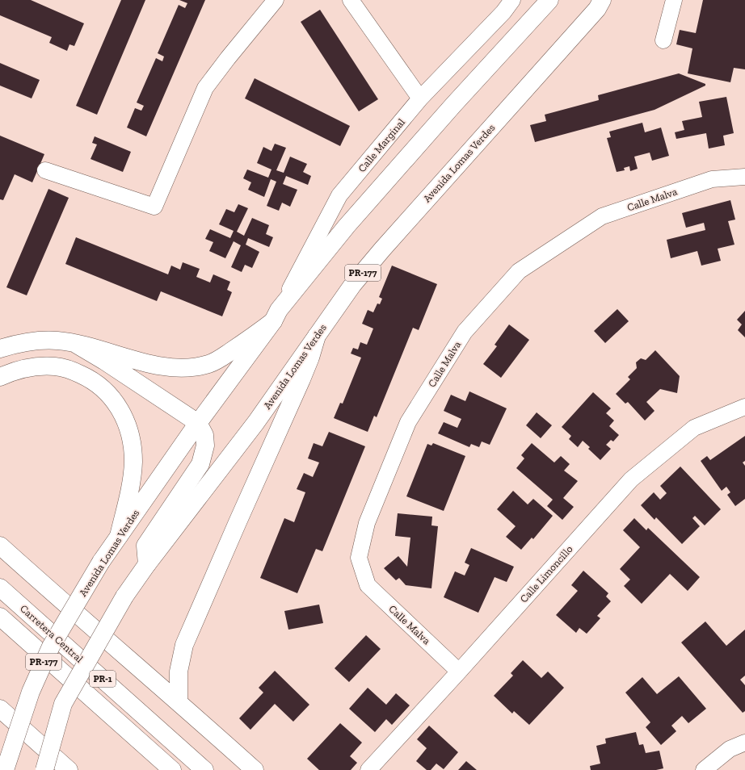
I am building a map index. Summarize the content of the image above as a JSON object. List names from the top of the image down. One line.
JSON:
{"streets":{"main road":["Avenida Lomas Verdes","PR-177","Carretera Central","PR-1"],"street":["Calle Marginal","Calle Malva","Calle Limoncillo"]},"crossings":[["Calle Marginal","Avenida Lomas Verdes"],["Calle Malva","Calle Limoncillo"]]}
